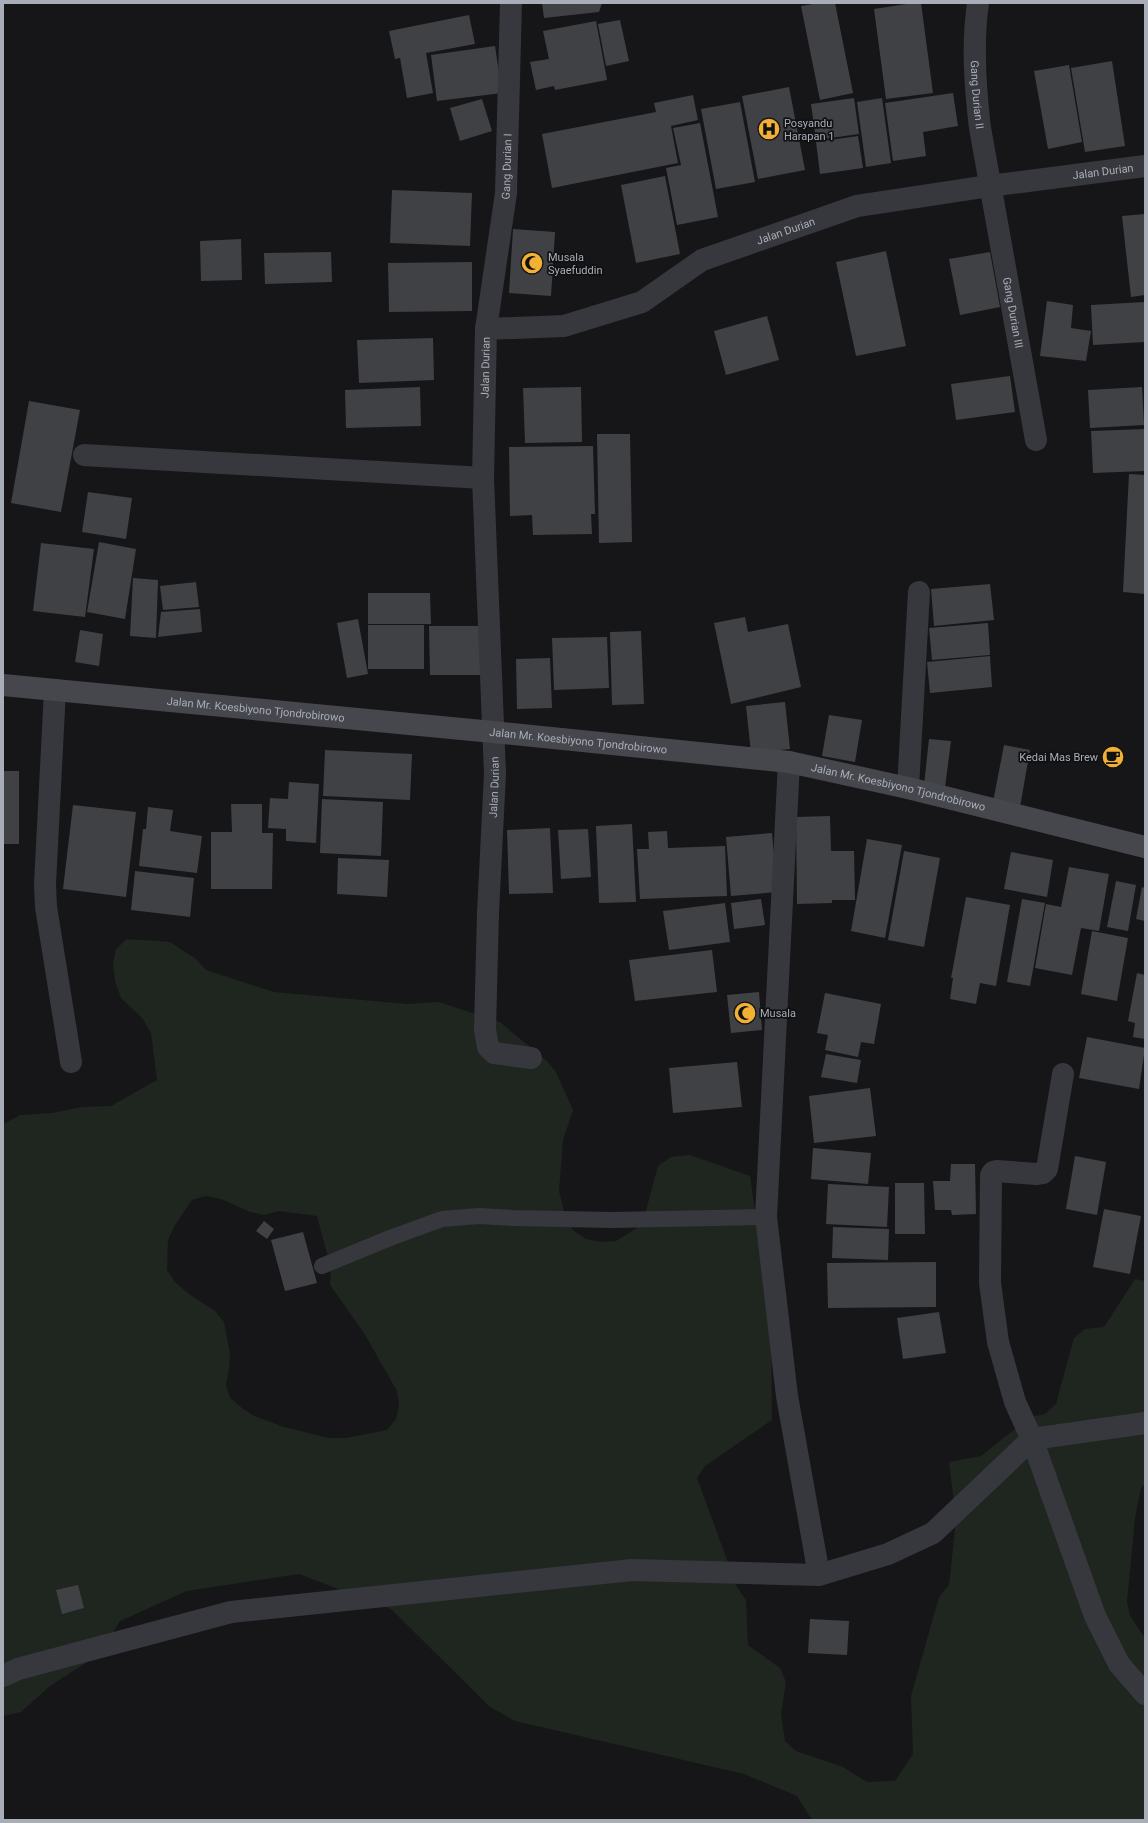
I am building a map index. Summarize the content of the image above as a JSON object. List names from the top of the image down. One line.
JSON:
{"streets":{"main road":["Jalan Mr. Koesbiyono Tjondrobirowo"],"street":["Gang Durian II","Gang Durian I","Jalan Durian","Gang Durian III"]},"crossings":[["Gang Durian II","Jalan Durian"],["Gang Durian II","Gang Durian III"],["Gang Durian I","Jalan Durian"],["Jalan Durian","Gang Durian III"],["Jalan Durian","Jalan Mr. Koesbiyono Tjondrobirowo"]],"places":{"hospital":["Posyandu Harapan 1"],"mosque":["Musala Syaefuddin","Musala"],"cafe":["Kedai Mas Brew"]}}
